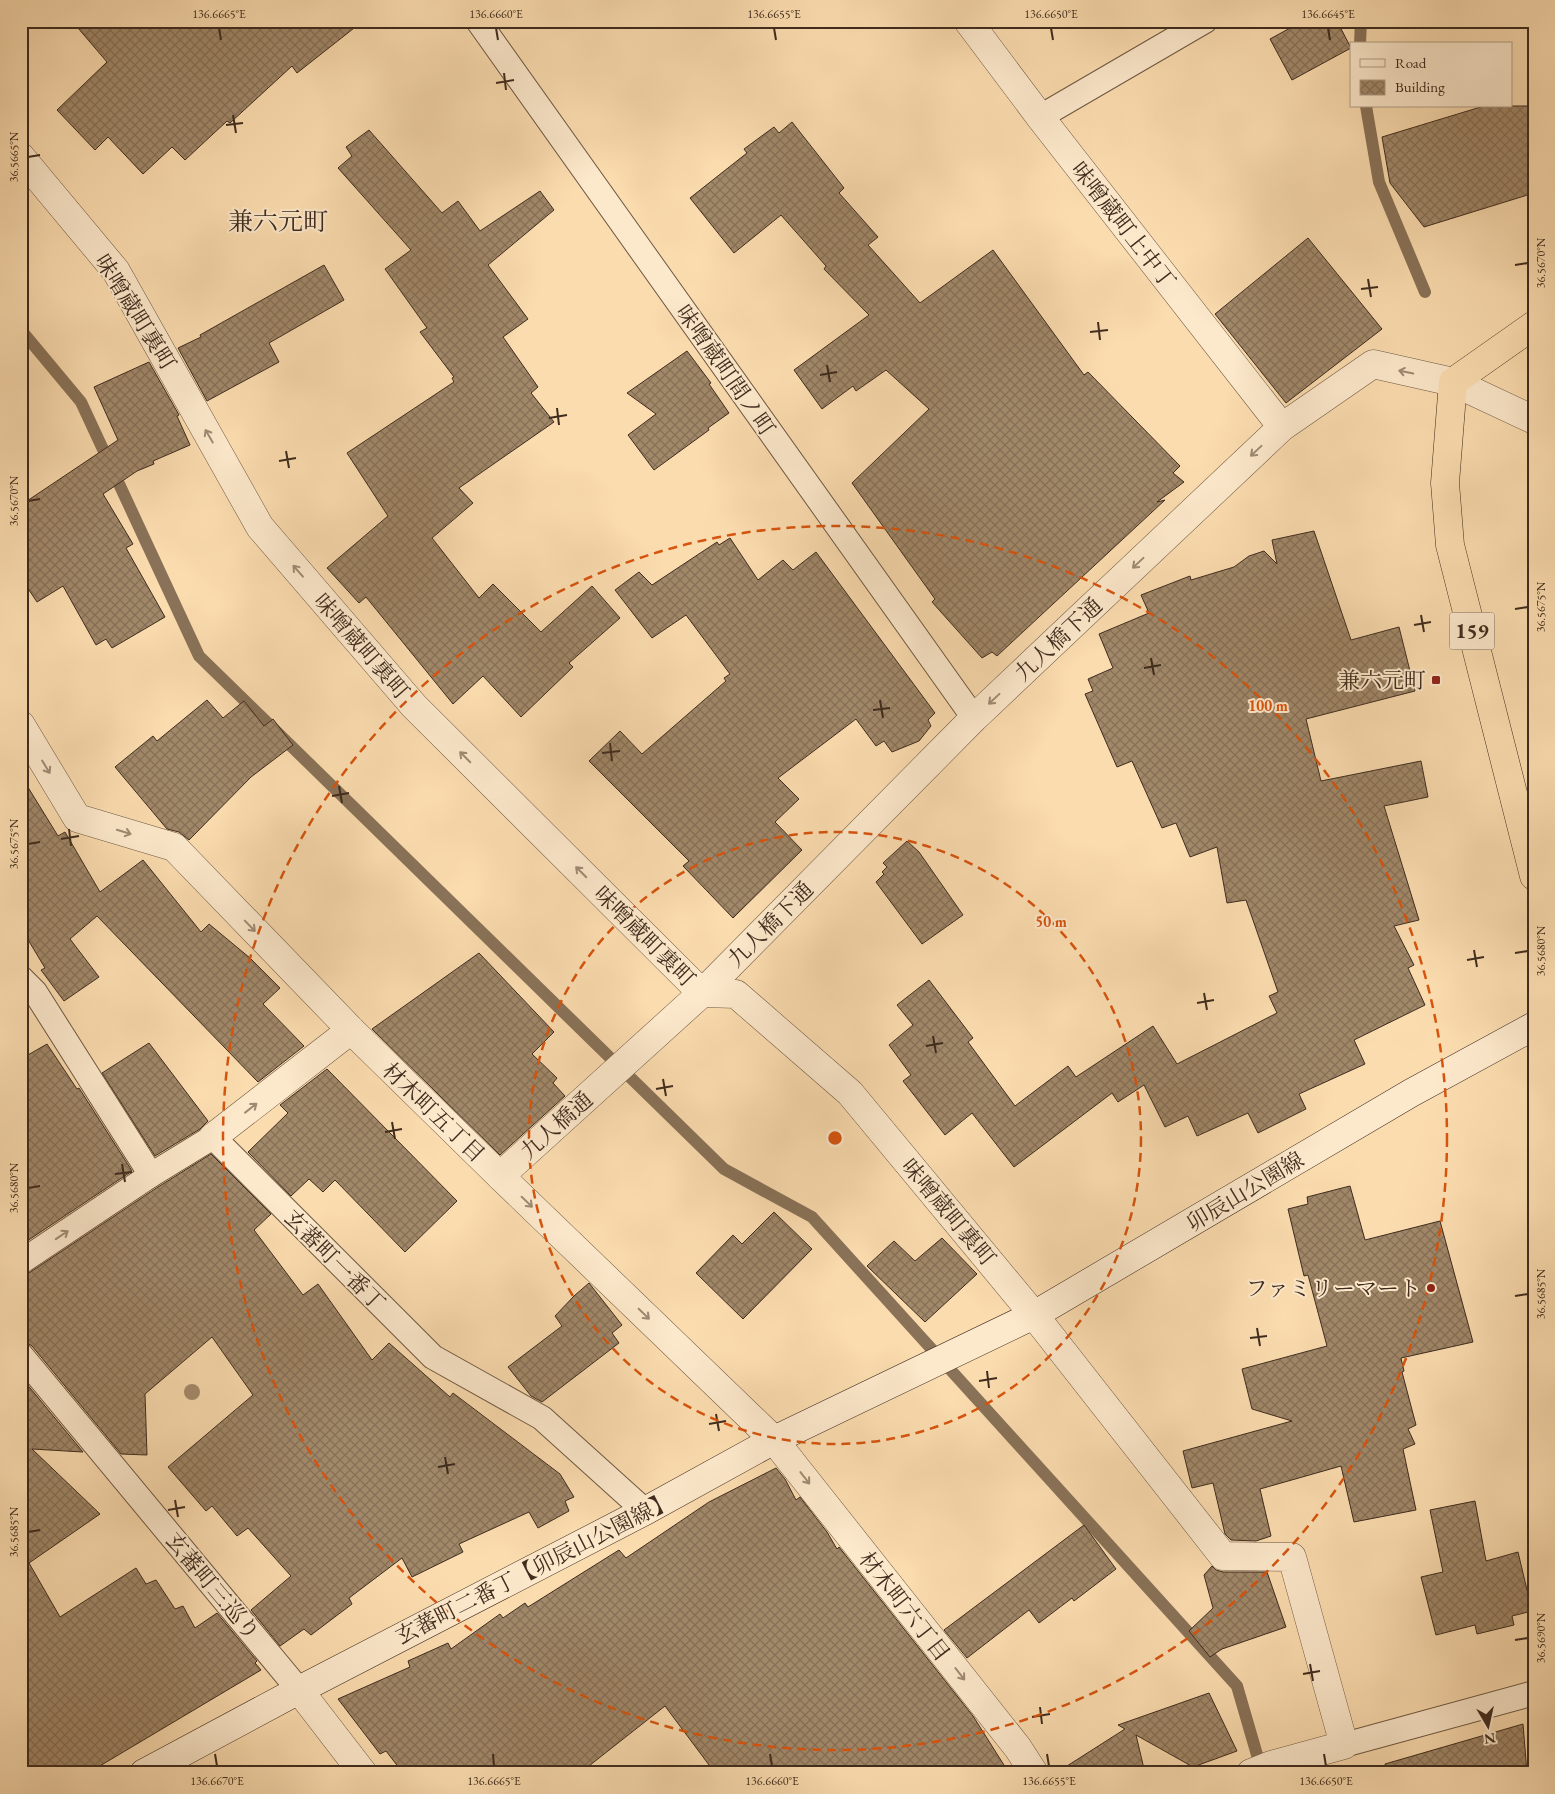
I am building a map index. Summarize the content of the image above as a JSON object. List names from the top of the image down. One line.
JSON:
{"streets":{"highway":["159"],"street":["味噌蔵町上中丁","味噌蔵町裏町","九人橋下通","材木町五丁目","九人橋通","卯辰山公園線","玄蕃町二番丁【卯辰山公園線】","玄蕃町三巡り","材木町六丁目"],"lane":["味噌蔵町間ノ町","玄蕃町一番丁"]},"crossings":[["味噌蔵町上中丁","九人橋下通"],["味噌蔵町裏町","九人橋下通"],["味噌蔵町裏町","卯辰山公園線"],["味噌蔵町間ノ町","九人橋下通"],["159","九人橋下通"],["九人橋下通","九人橋通"],["材木町五丁目","九人橋通"],["材木町五丁目","玄蕃町二番丁【卯辰山公園線】"],["材木町五丁目","材木町六丁目"],["卯辰山公園線","玄蕃町二番丁【卯辰山公園線】"],["玄蕃町一番丁","玄蕃町二番丁【卯辰山公園線】"],["玄蕃町二番丁【卯辰山公園線】","玄蕃町三巡り"],["玄蕃町二番丁【卯辰山公園線】","材木町六丁目"]],"one_way":["味噌蔵町裏町","九人橋下通","材木町五丁目","材木町六丁目"],"districts":["兼六元町"],"places":{"transit":["兼六元町"],"other":["ファミリーマート"]},"legend":["Road","Building"],"north":"bottom","coordinates":["136.6665°E","136.6660°E","136.6655°E","136.6650°E","136.6645°E","36.5665°N","36.5670°N","36.5675°N","36.5680°N","36.5685°N","36.5690°N","136.6670°E"],"rings":["100 m","50 m"]}
